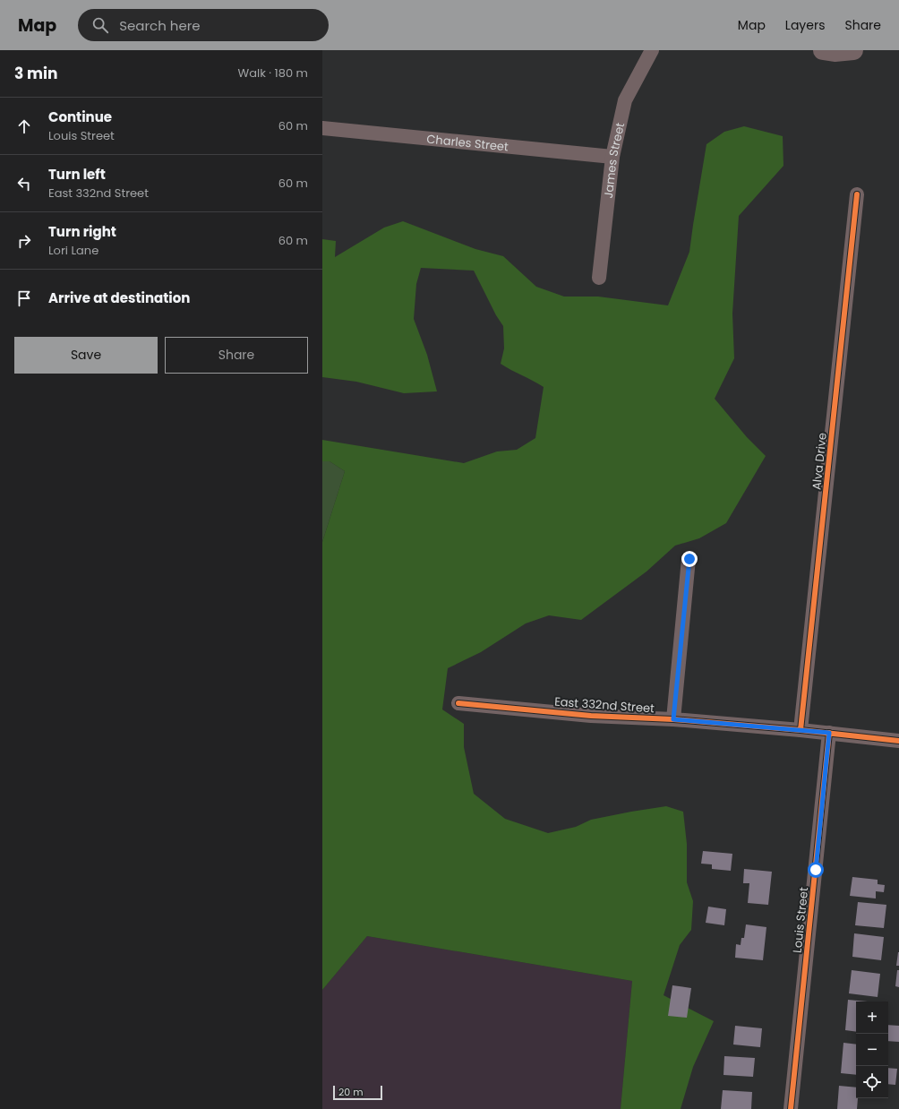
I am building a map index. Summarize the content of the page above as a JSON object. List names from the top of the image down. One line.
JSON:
{"streets":{"street":["Charles Street","James Street","Alva Drive","East 332nd Street","Louis Street"]},"crossings":[["Charles Street","James Street"],["Alva Drive","East 332nd Street"],["East 332nd Street","Louis Street"]],"scale_bar":"20 m","page":{"header":"Map","search":"Search here","nav":["Map","Layers","Share"],"heading":["3 min","Walk · 180 m"],"list":[["Continue","Louis Street","60 m"],["Turn left","East 332nd Street","60 m"],["Turn right","Lori Lane","60 m"],"Arrive at destination"],"buttons":["Save","Share"],"map_buttons":["+","−"],"scale":"20 m"}}
